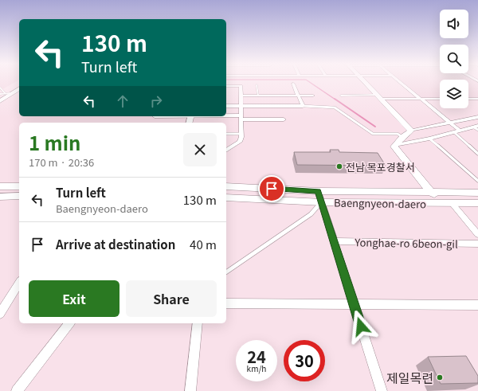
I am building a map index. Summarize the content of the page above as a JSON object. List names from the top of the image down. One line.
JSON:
{"streets":{"street":["Baengnyeon-daero","Yonghae-ro 6beon-gil"]},"places":["전남 목포경찰서","제일목련"],"page":{"turn":["130 m","Turn left"],"heading":["1 min","170 m · 20:36"],"list":[{"name":"Turn left","note":"Baengnyeon-daero","value":"130 m"},{"name":"Arrive at destination","value":"40 m"}],"buttons":["Exit","Share"],"speed":"24 km/h","limit":"30"}}
